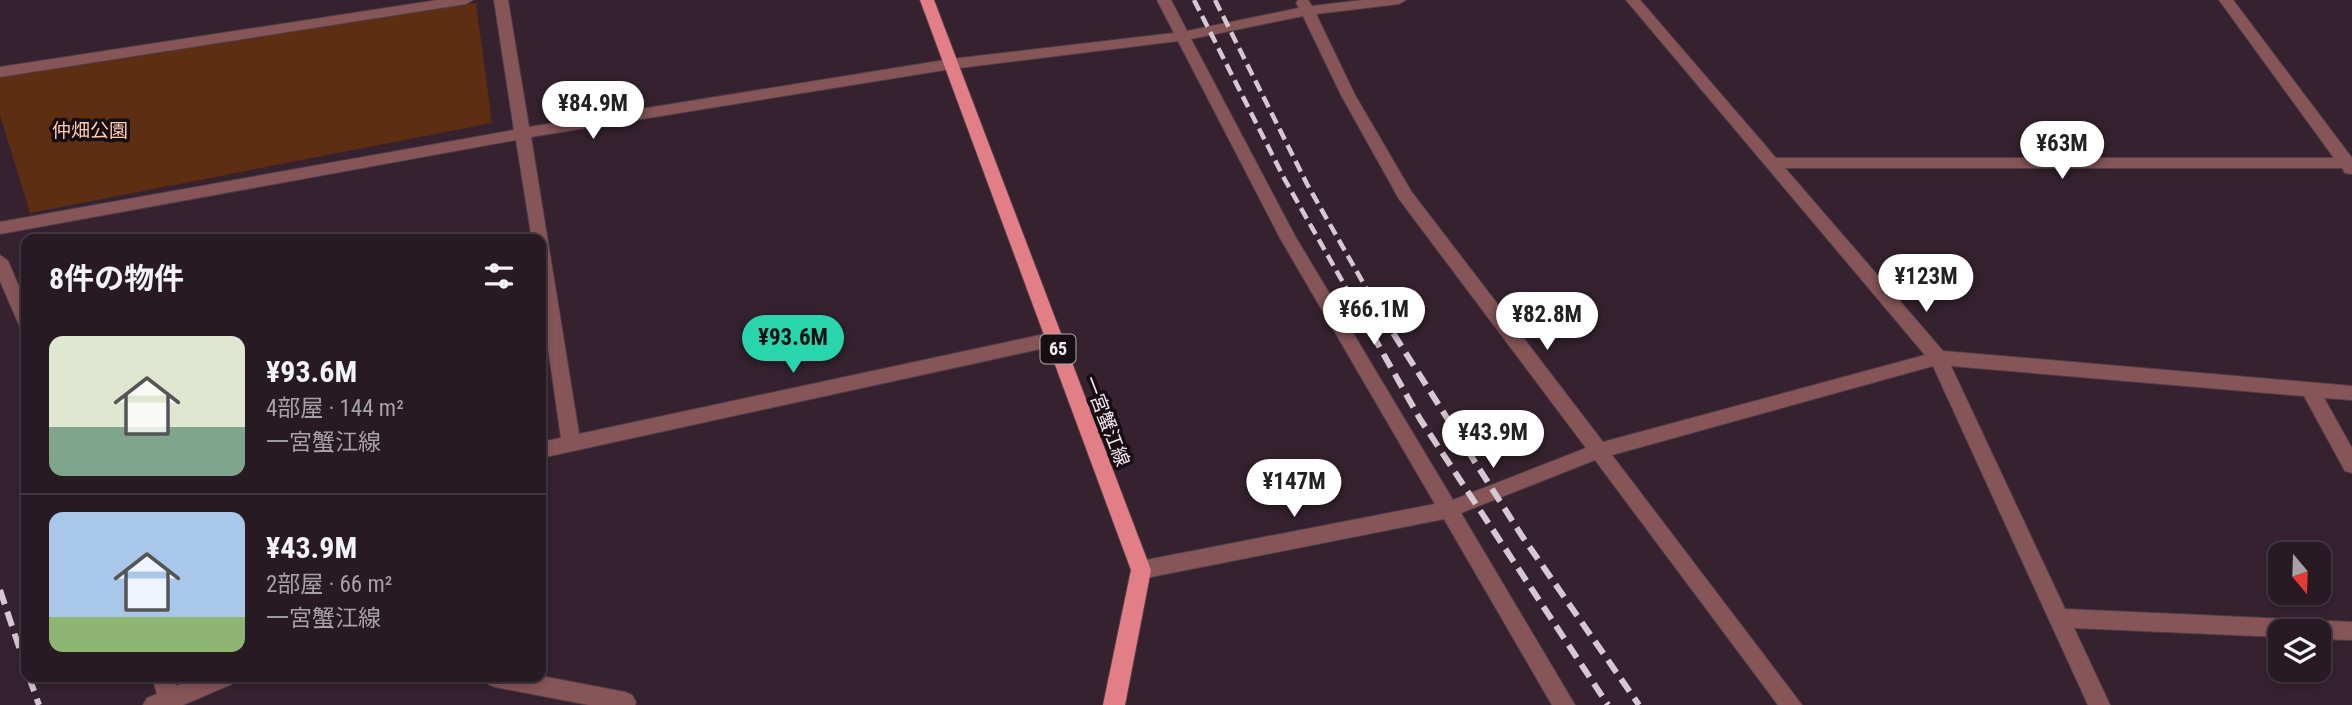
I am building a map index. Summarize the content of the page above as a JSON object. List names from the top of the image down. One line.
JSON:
{"streets":{"main road":["65","一宮蟹江線"]},"parks":["仲畑公園"],"north":"bottom","page":{"price":["¥84.9M","¥63M","¥123M","¥66.1M","¥82.8M","¥93.6M","¥43.9M","¥147M"],"heading":"8件の物件","list":[{"name":"¥93.6M","note":"4部屋 · 144 m² · 一宮蟹江線"},{"name":"¥43.9M","note":"2部屋 · 66 m² · 一宮蟹江線"}]}}
